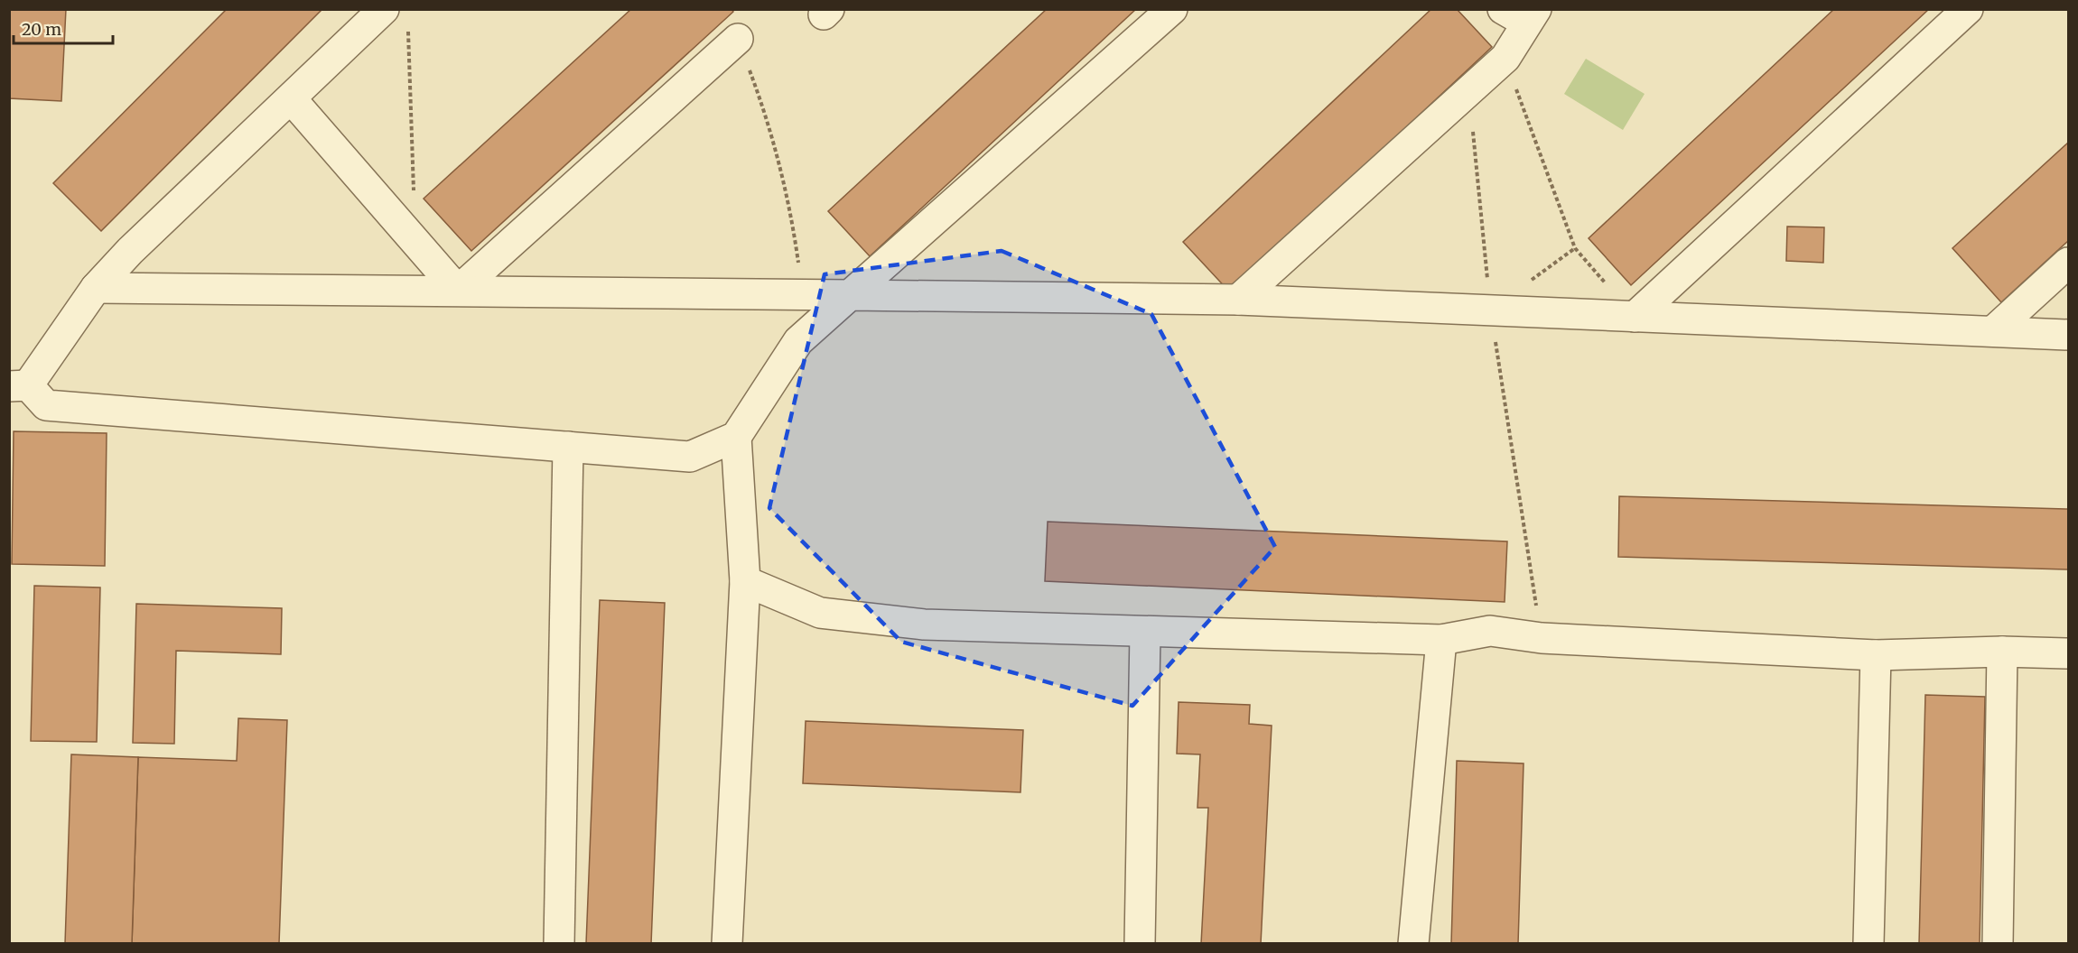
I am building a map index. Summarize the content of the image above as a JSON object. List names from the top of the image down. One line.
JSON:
{"scale_bar":"20 m"}
